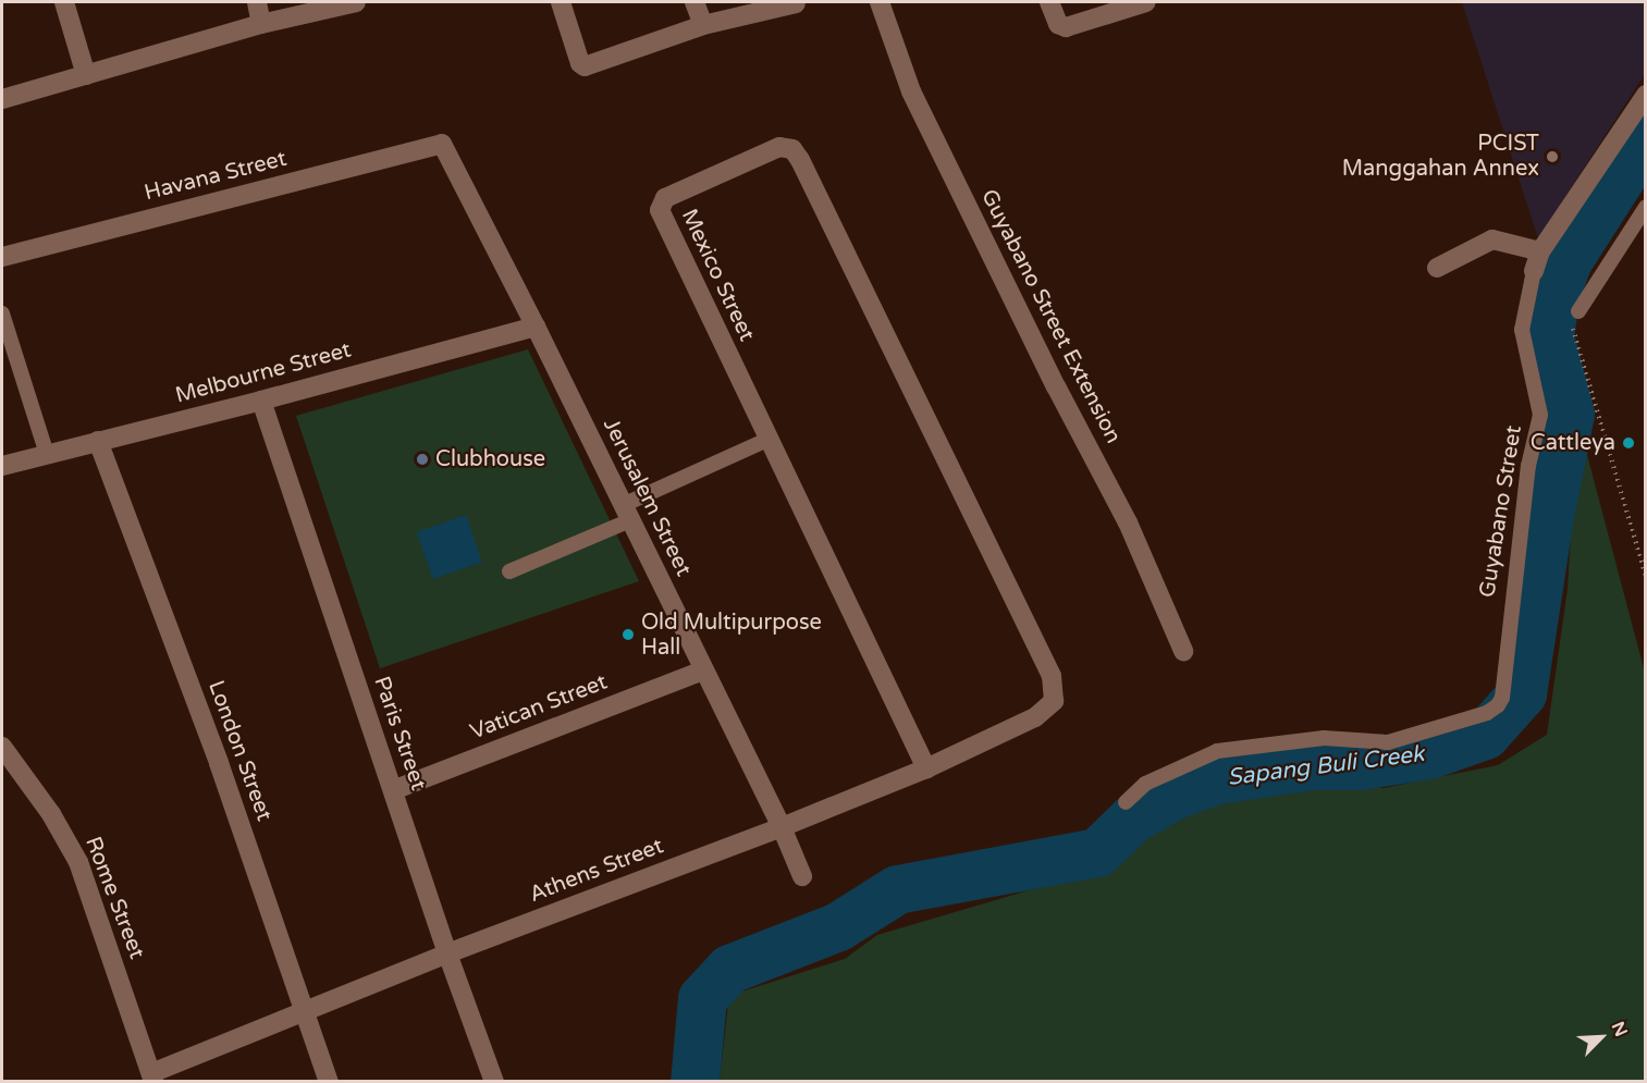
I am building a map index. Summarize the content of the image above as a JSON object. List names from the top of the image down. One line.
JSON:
{"streets":{"street":["Havana Street","Mexico Street","Guyabano Street Extension","Melbourne Street","Jerusalem Street","Guyabano Street","Vatican Street","Paris Street","London Street","Athens Street","Rome Street"]},"crossings":[["Havana Street","Jerusalem Street"],["Mexico Street","Athens Street"],["Melbourne Street","Jerusalem Street"],["Melbourne Street","Paris Street"],["Melbourne Street","London Street"],["Jerusalem Street","Vatican Street"],["Jerusalem Street","Athens Street"],["Vatican Street","Paris Street"],["Paris Street","Athens Street"],["London Street","Athens Street"],["Athens Street","Rome Street"]],"water":["Sapang Buli Creek"],"places":["PCIST Manggahan Annex","Cattleya","Clubhouse","Old Multipurpose Hall"],"north":"top right"}
